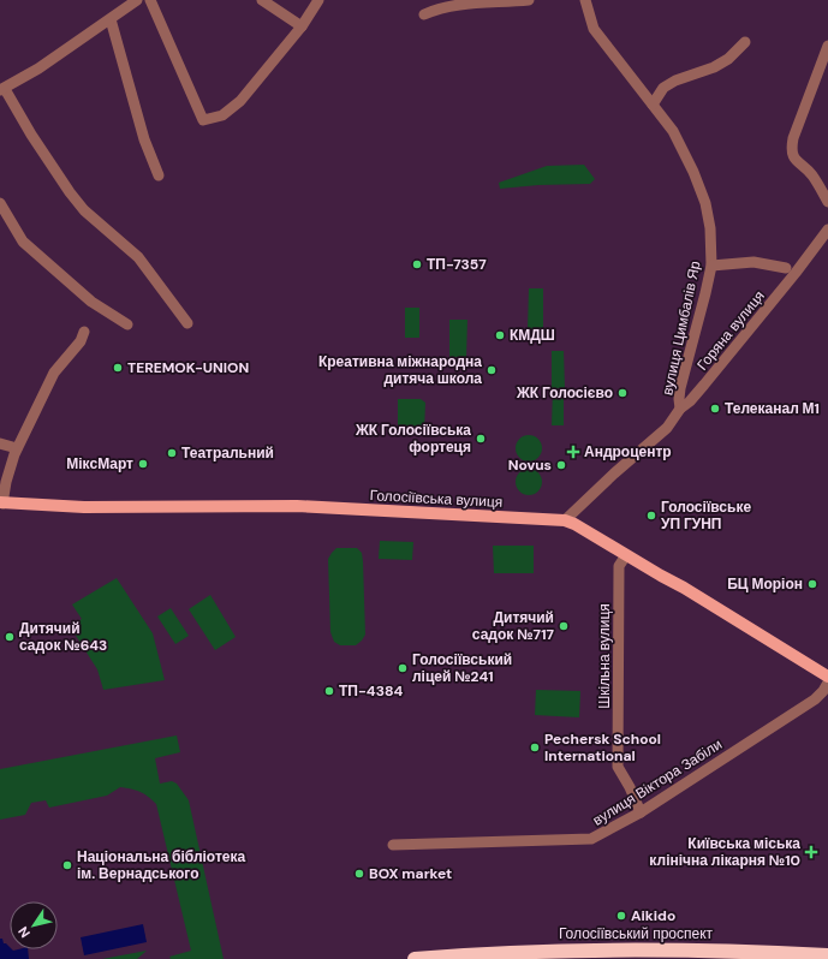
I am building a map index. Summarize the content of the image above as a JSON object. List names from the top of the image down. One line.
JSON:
{"streets":{"highway":["Голосіївський проспект"],"main road":["Голосіївська вулиця"],"street":["вулиця Цимбалів Яр","Горяна вулиця","Шкільна вулиця","вулиця Віктора Забіли"]},"crossings":[["вулиця Цимбалів Яр","Горяна вулиця"],["Горяна вулиця","Голосіївська вулиця"],["Голосіївська вулиця","Шкільна вулиця"],["Шкільна вулиця","вулиця Віктора Забіли"]],"places":{"other":["ТП-7357","КМДШ","TEREMOK-UNION","Креативна міжнародна дитяча школа","ЖК Голосієво","Телеканал М1","ЖК Голосіївська фортеця","Театральний","МіксМарт","Novus","Голосіївське УП ГУНП","БЦ Моріон","Дитячий садок №717","Дитячий садок №643","Голосіївський ліцей №241","ТП-4384","Pechersk School International","Національна бібліотека ім. Вернадського","BOX market","Aikido"],"health":["Андроцентр","Київська міська клінічна лікарня №10"]},"north":"bottom left"}
